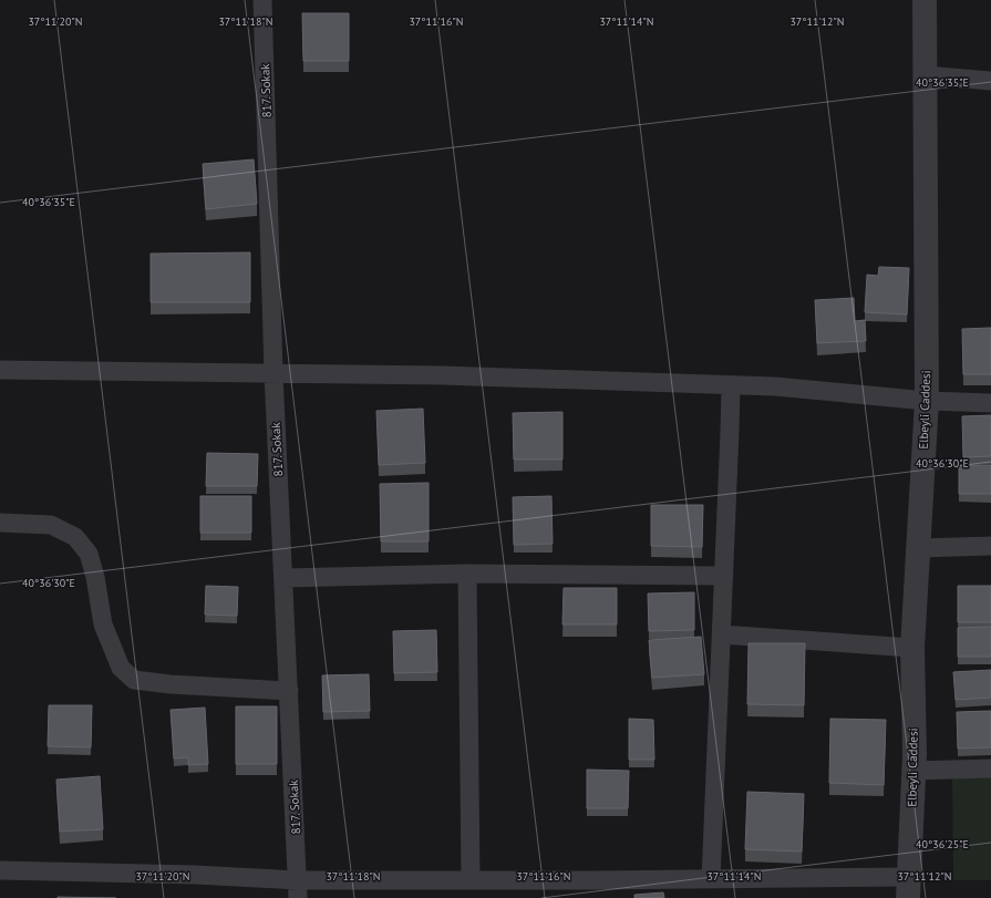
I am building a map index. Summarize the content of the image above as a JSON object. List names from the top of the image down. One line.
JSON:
{"streets":{"street":["817. Sokak","Elbeyli Caddesi"]},"coordinates":["37°11'20\"N","37°11'18\"N","37°11'16\"N","37°11'14\"N","37°11'12\"N","40°36'35\"E","40°36'30\"E","40°36'25\"E"]}
